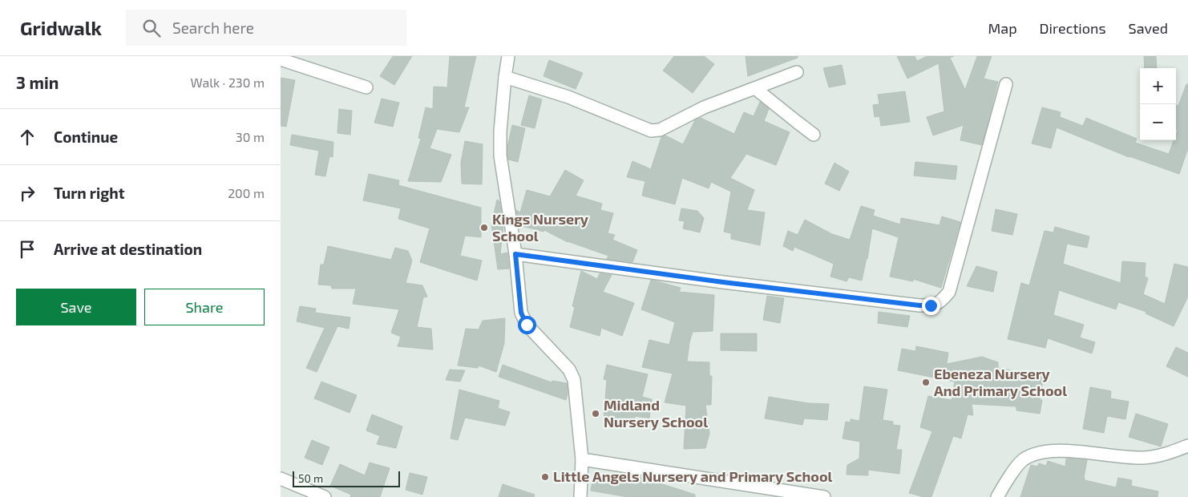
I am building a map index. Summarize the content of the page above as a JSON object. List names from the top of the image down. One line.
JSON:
{"places":["Kings Nursery School","Ebeneza Nursery And Primary School","Midland Nursery School","Little Angels Nursery and Primary School"],"scale_bar":"50 m","page":{"header":"Gridwalk","search":"Search here","nav":["Map","Directions","Saved"],"heading":["3 min","Walk · 230 m"],"map_buttons":["+","−"],"list":[["Continue","30 m"],["Turn right","200 m"],"Arrive at destination"],"buttons":["Save","Share"],"scale":"50 m"}}
